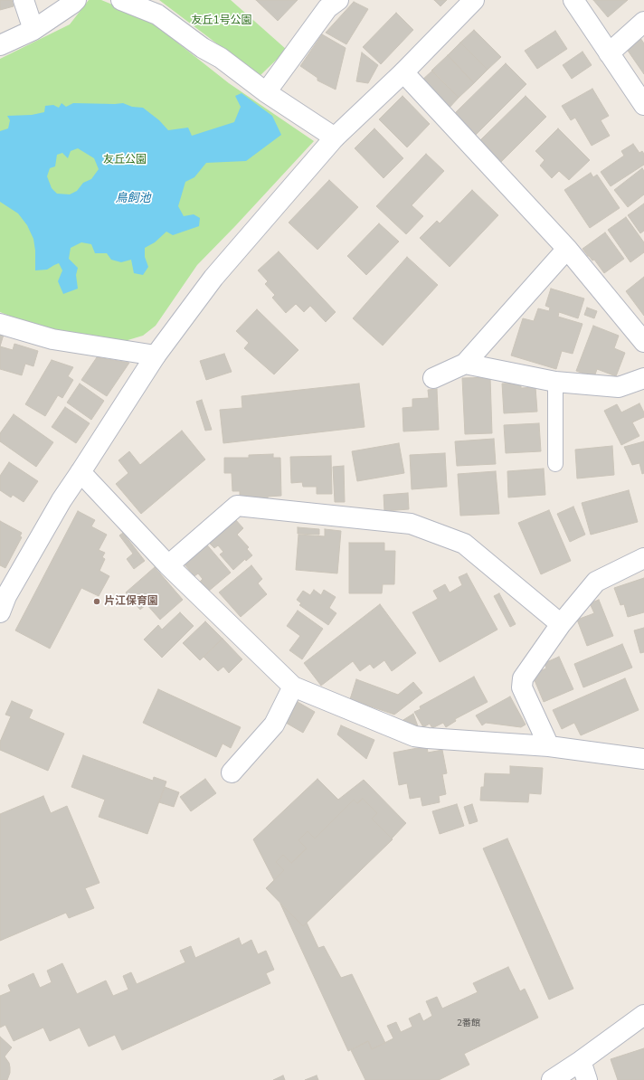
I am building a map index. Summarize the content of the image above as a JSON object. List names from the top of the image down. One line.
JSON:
{"water":["鳥飼池"],"parks":["友丘1号公園","友丘公園"],"places":["片江保育園"],"house_numbers":["2番館"]}
